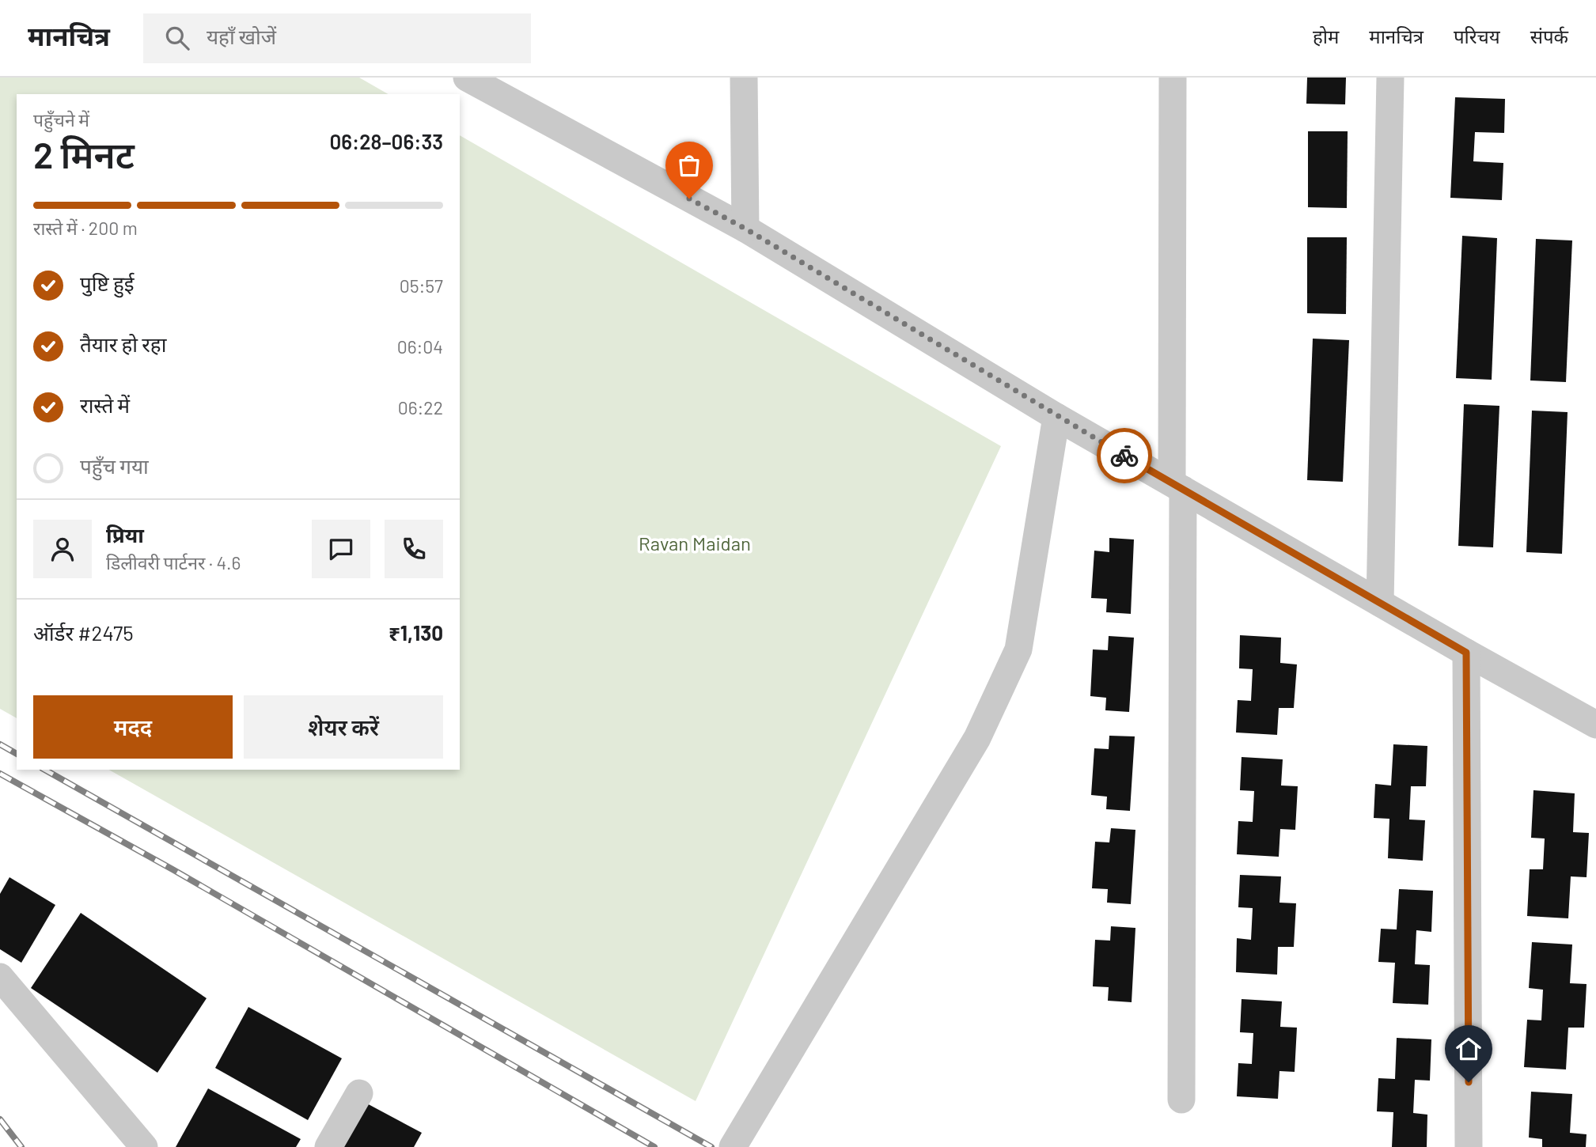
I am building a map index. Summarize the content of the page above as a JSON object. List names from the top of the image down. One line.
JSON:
{"parks":["Ravan Maidan"],"page":{"header":"मानचित्र","search":"यहाँ खोजें","nav":["होम","मानचित्र","परिचय","संपर्क"],"heading":["2 मिनट","पहुँचने में","06:28–06:33"],"panel":["प्रिया","डिलीवरी पार्टनर · 4.6","ऑर्डर #2475","₹1,130"],"bar":"रास्ते में · 200 m","list":[["पुष्टि हुई","05:57"],["तैयार हो रहा","06:04"],["रास्ते में","06:22"],"पहुँच गया"],"buttons":["मदद","शेयर करें"]}}
